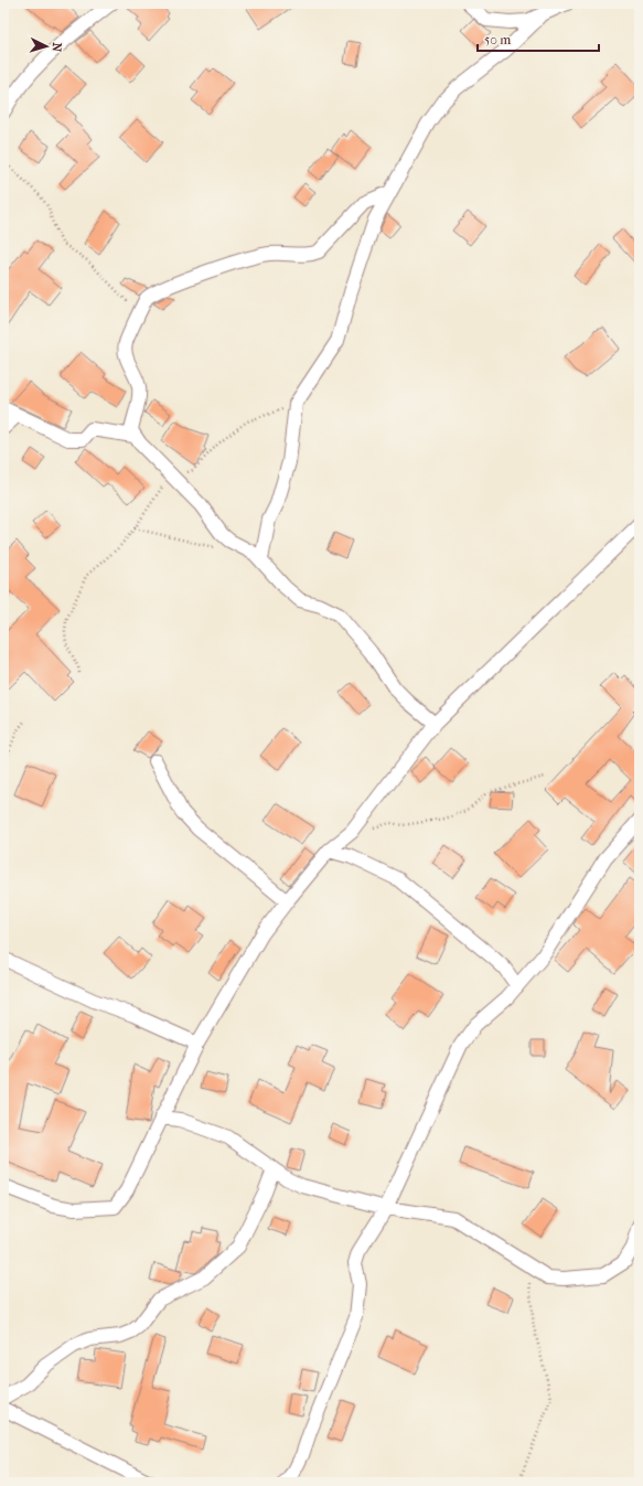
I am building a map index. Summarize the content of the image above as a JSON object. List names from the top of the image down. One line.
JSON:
{"scale_bar":"50 m","north":"right"}
